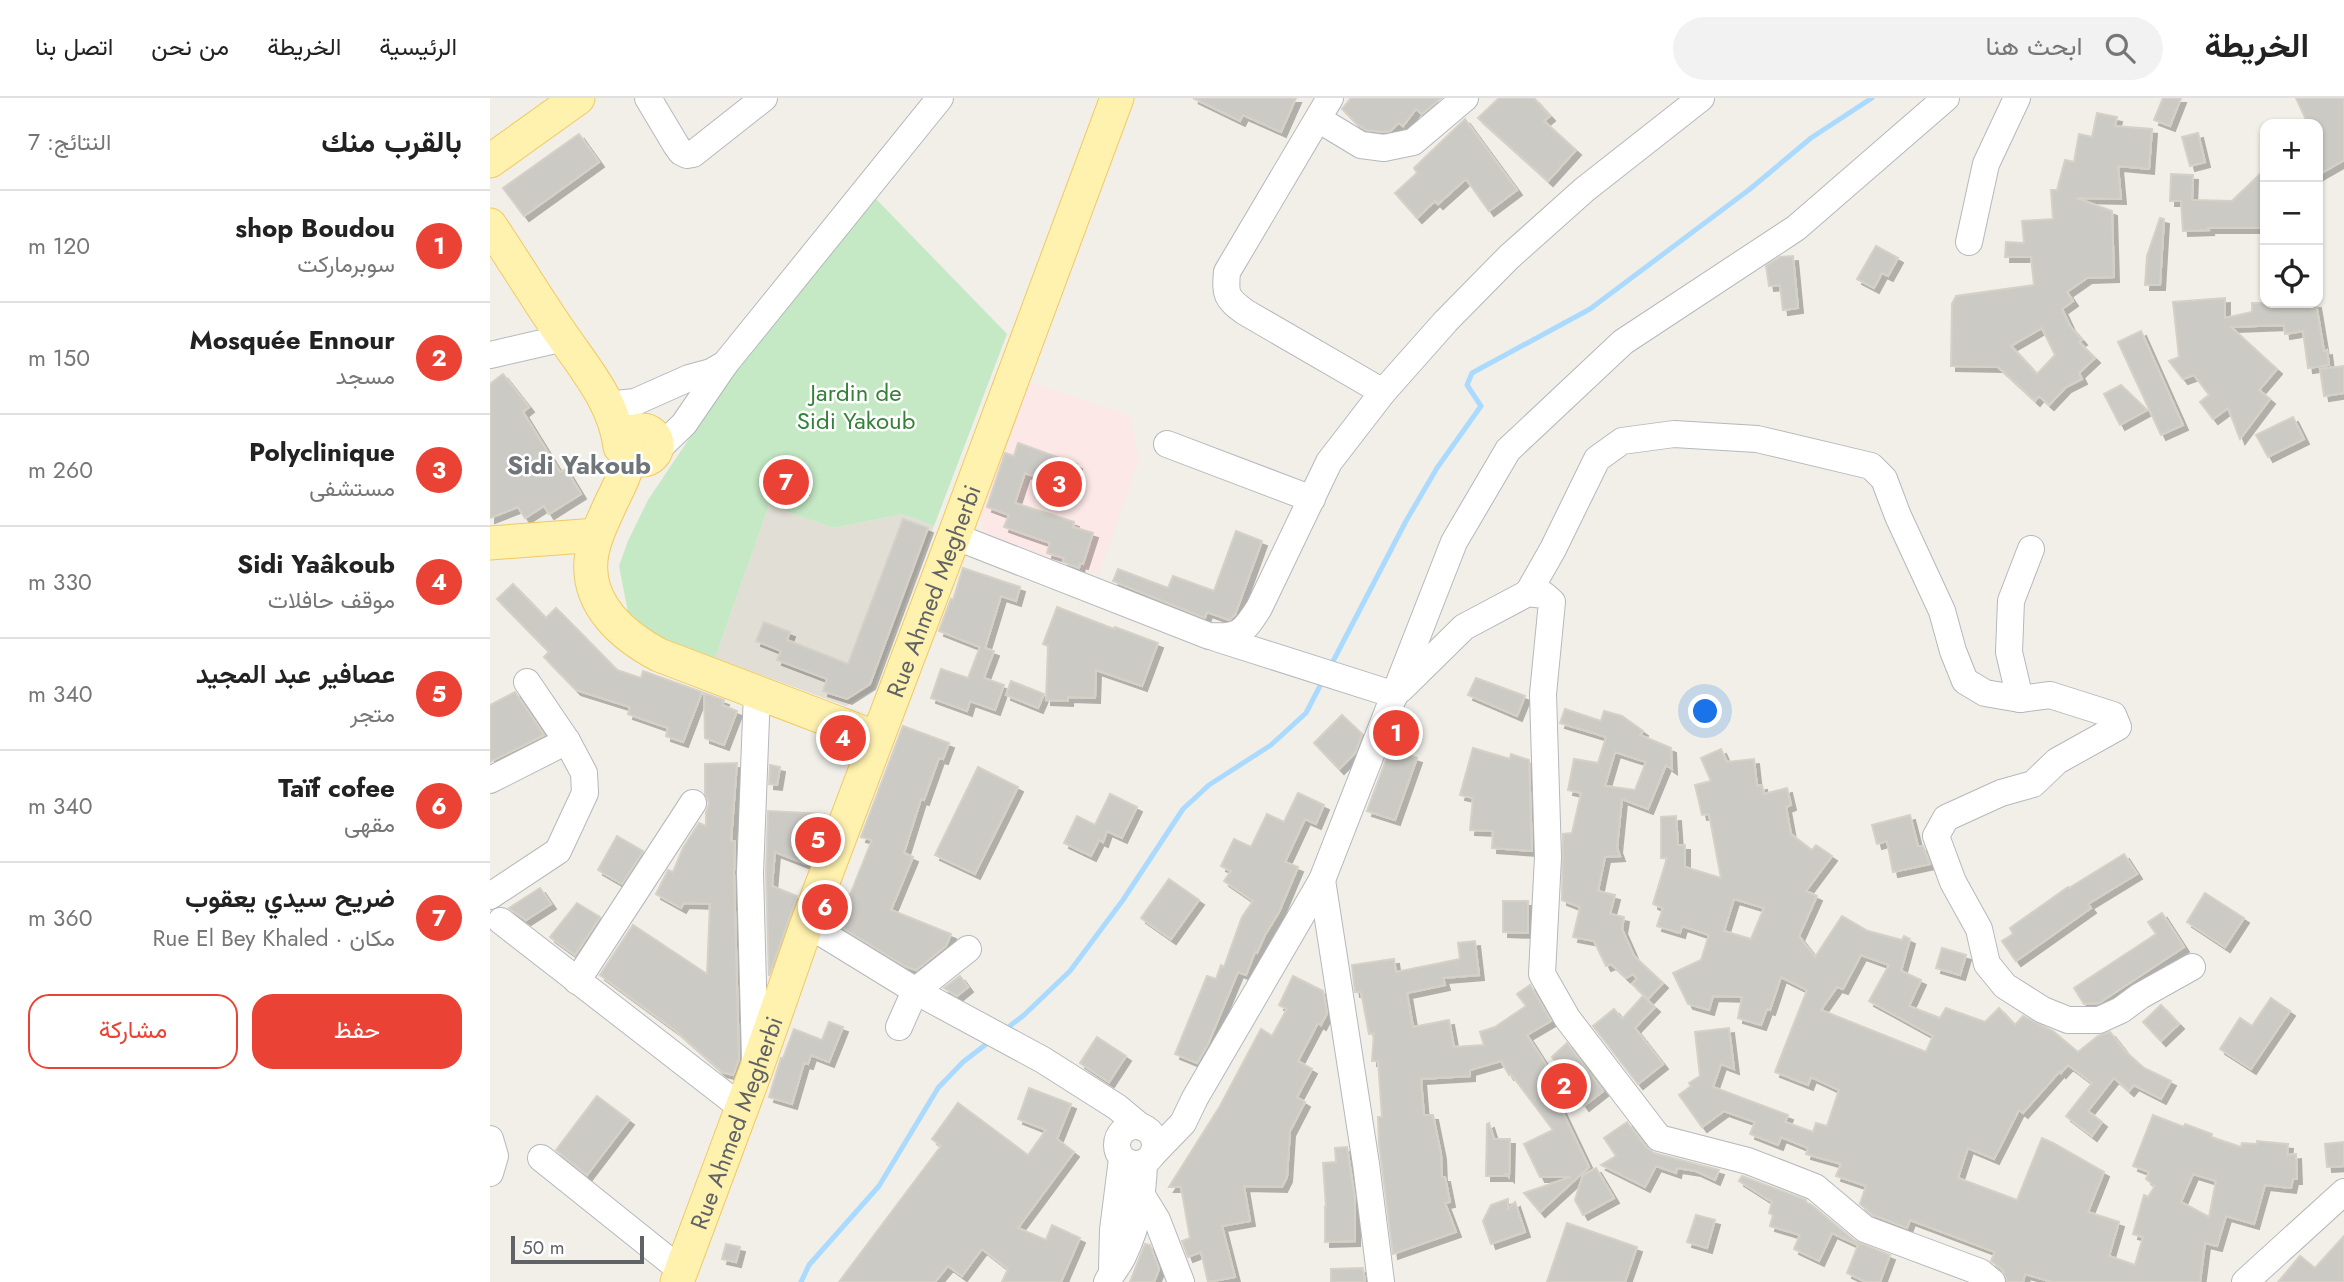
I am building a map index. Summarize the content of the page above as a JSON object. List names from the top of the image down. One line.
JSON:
{"streets":{"main road":["Rue Ahmed Megherbi"]},"districts":["Sidi Yakoub"],"parks":["Jardin de Sidi Yakoub"],"scale_bar":"50 m","page":{"header":"الخريطة","search":"ابحث هنا","nav":["الرئيسية","الخريطة","من نحن","اتصل بنا"],"heading":["بالقرب منك","النتائج: 7"],"map_buttons":["+","−"],"list":[{"mark":"1","name":"shop Boudou","note":"سوبرماركت","value":"120 m"},{"mark":"2","name":"Mosquée Ennour","note":"مسجد","value":"150 m"},{"mark":"3","name":"Polyclinique","note":"مستشفى","value":"260 m"},{"mark":"4","name":"Sidi Yaâkoub","note":"موقف حافلات","value":"330 m"},{"mark":"5","name":"عصافير عبد المجيد","note":"متجر","value":"340 m"},{"mark":"6","name":"Taïf cofee","note":"مقهى","value":"340 m"},{"mark":"7","name":"ضريح سيدي يعقوب","note":"مكان · Rue El Bey Khaled","value":"360 m"}],"pins":["7","3","1","4","5","6","2"],"buttons":["حفظ","مشاركة"],"scale":"50 m"}}
